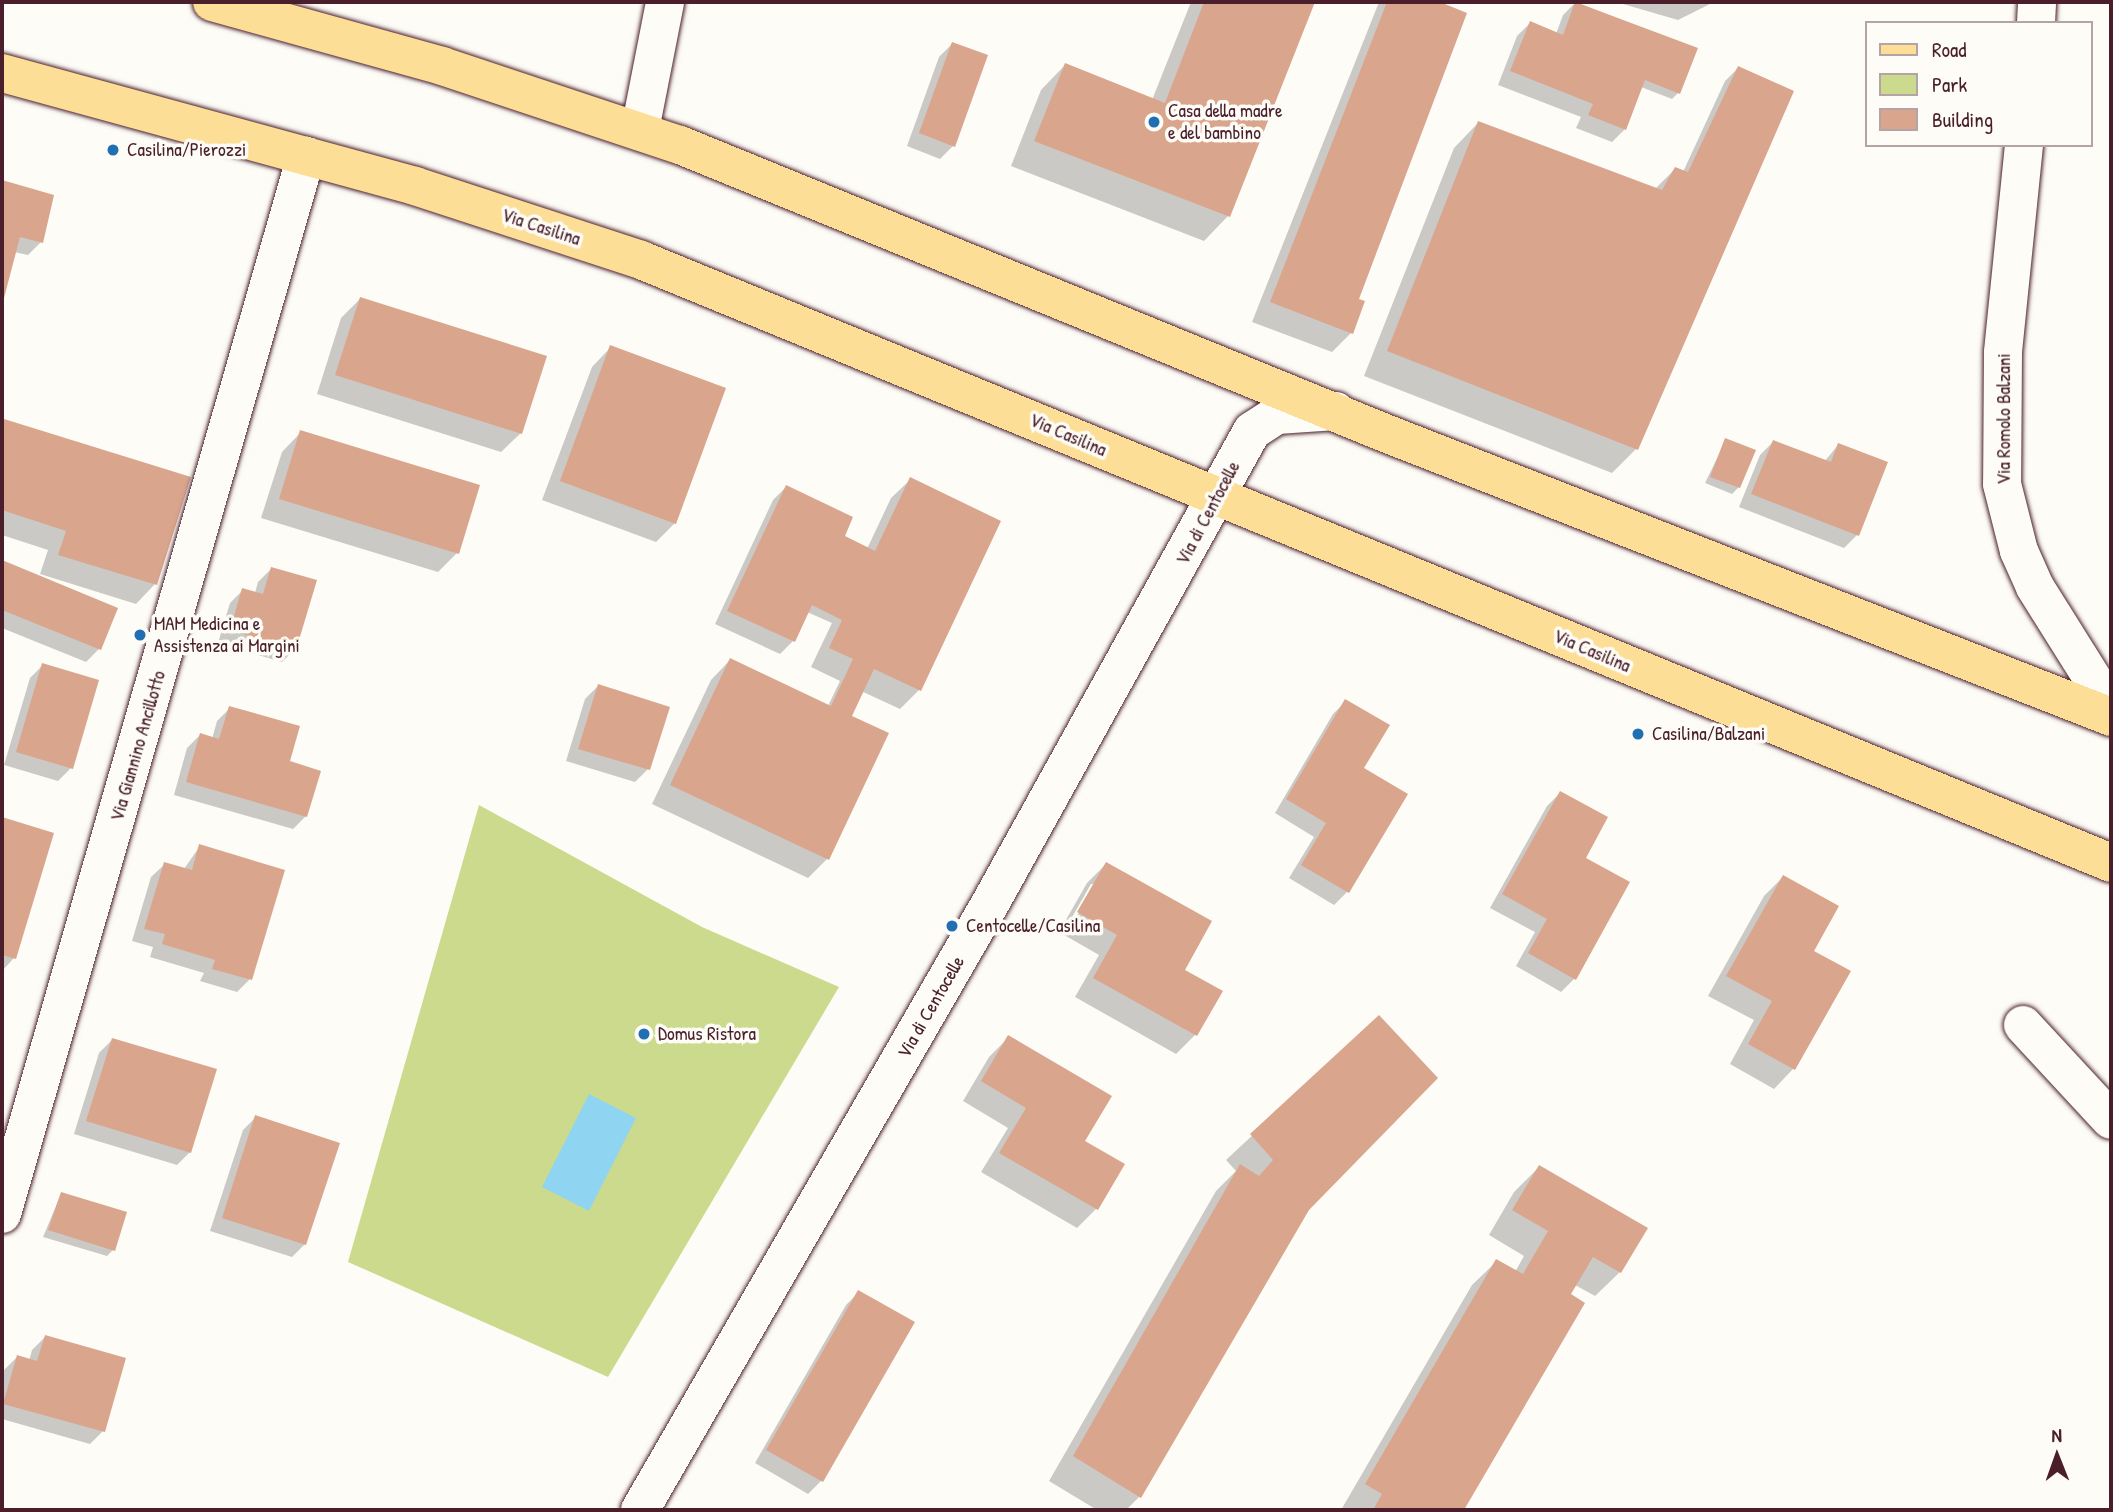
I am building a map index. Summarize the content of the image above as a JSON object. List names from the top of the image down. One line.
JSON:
{"streets":{"main road":["Via Casilina"],"street":["Via Romolo Balzani","Via di Centocelle","Via Giannino Ancillotto"]},"crossings":[["Via Casilina","Via di Centocelle"],["Via Casilina","Via Giannino Ancillotto"]],"places":["Casa della madre e del bambino","Casilina/Pierozzi","MAM Medicina e Assistenza ai Margini","Casilina/Balzani","Centocelle/Casilina","Domus Ristora"],"legend":["Road","Park","Building"],"north":"top"}
